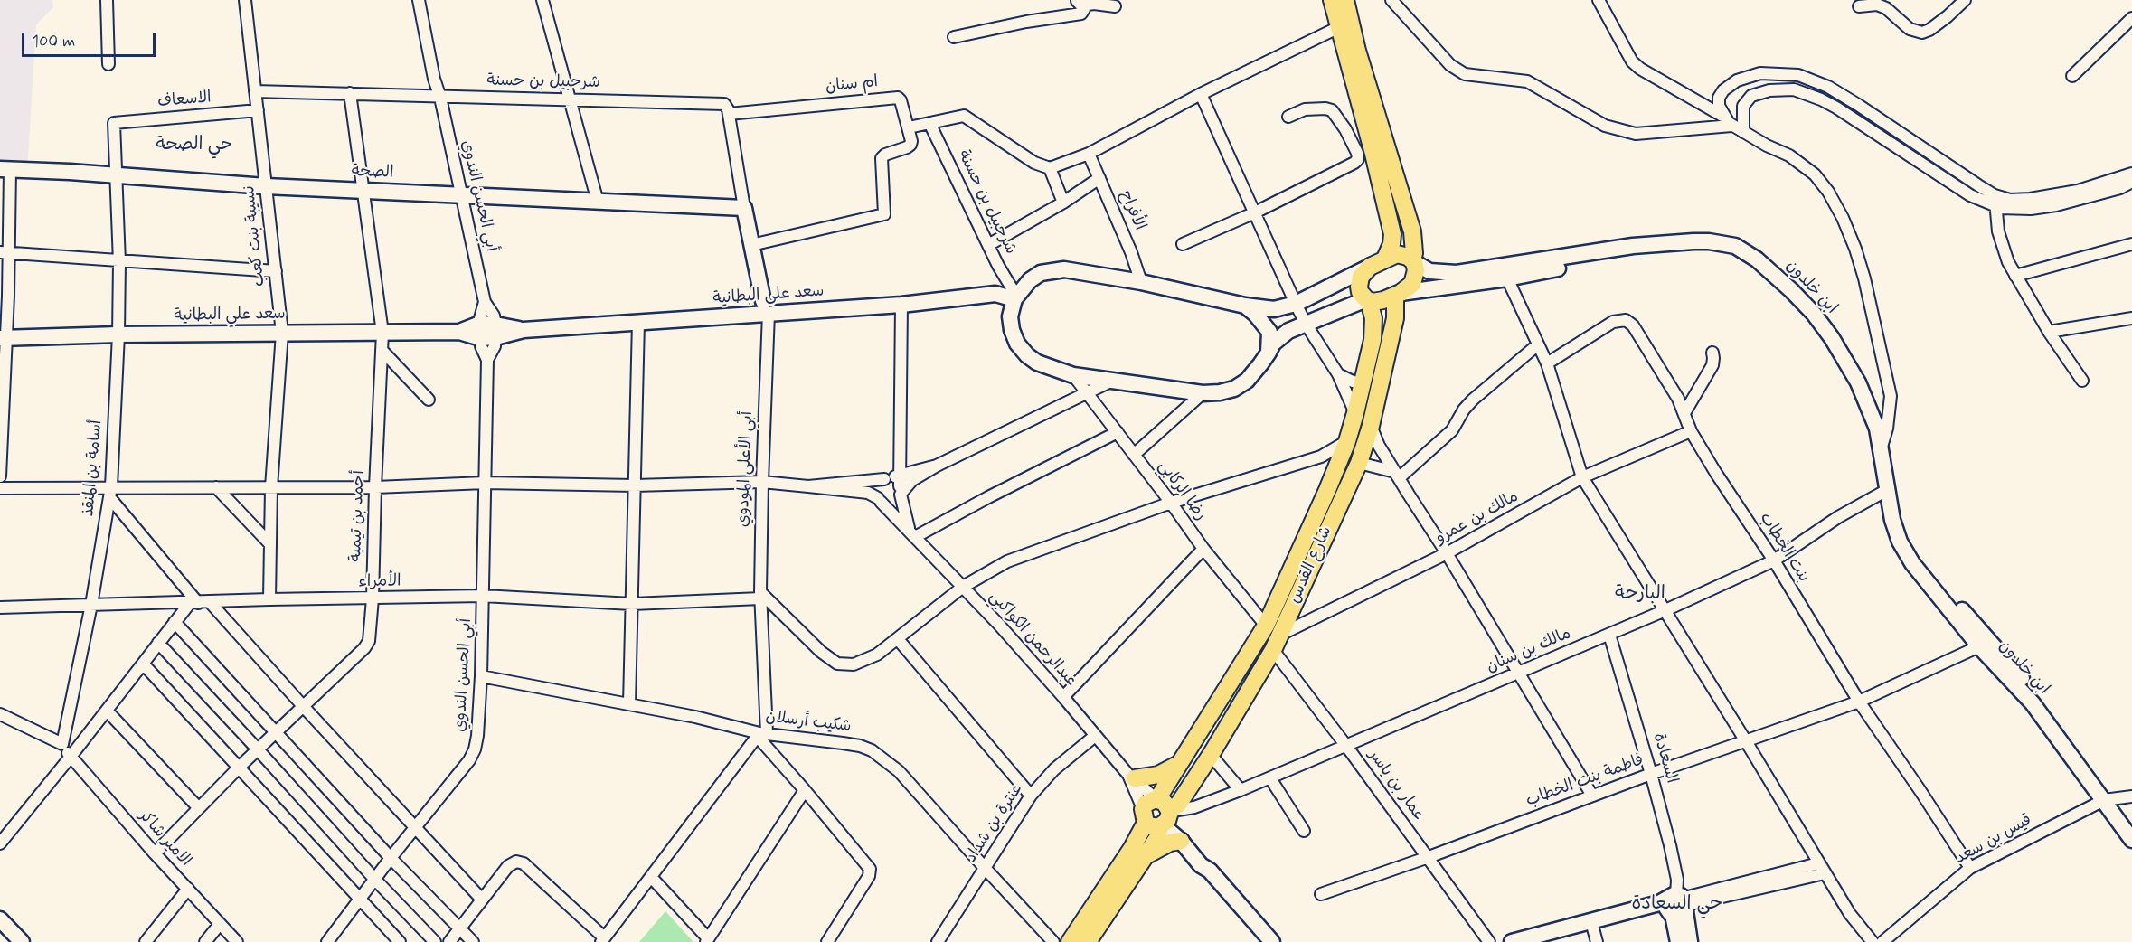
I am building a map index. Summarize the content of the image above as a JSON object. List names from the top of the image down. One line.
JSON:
{"streets":{"main road":["الصحة","ابن خلدون","سعد علي البطانية","أبي الأعلى المودوي","شارع القدس","السعادة"],"street":["شرحبيل بن حسنة","ام سنان","الاسعاف","أبي الحسن الندوي","الأفراح","نسيبة بنت كعب","أسامة بن المنقذ","رضا الركابي","أحمد بن تيمية","مالك بن عمرو","بنت الخطاب","الأمراء","عبدالرحمن الكواكبي","مالك بن سنان","شكيب أرسلان","فاطمة بنت الخطاب","عمار بن ياسر","عنترة بن شداد","الامير شاكر","قيس بن سعد"]},"crossings":[["شرحبيل بن حسنة","ام سنان"],["شرحبيل بن حسنة","أبي الحسن الندوي"],["شرحبيل بن حسنة","نسيبة بنت كعب"],["شرحبيل بن حسنة","سعد علي البطانية"],["شرحبيل بن حسنة","أحمد بن تيمية"],["الاسعاف","نسيبة بنت كعب"],["الاسعاف","أسامة بن المنقذ"],["الصحة","أبي الحسن الندوي"],["الصحة","نسيبة بنت كعب"],["الصحة","أسامة بن المنقذ"],["الصحة","أبي الأعلى المودوي"],["الصحة","أحمد بن تيمية"],["أبي الحسن الندوي","سعد علي البطانية"],["أبي الحسن الندوي","الأمراء"],["أبي الحسن الندوي","شكيب أرسلان"],["نسيبة بنت كعب","سعد علي البطانية"],["نسيبة بنت كعب","الأمراء"],["ابن خلدون","مالك بن سنان"],["ابن خلدون","فاطمة بنت الخطاب"],["ابن خلدون","قيس بن سعد"],["سعد علي البطانية","أسامة بن المنقذ"],["سعد علي البطانية","أبي الأعلى المودوي"],["سعد علي البطانية","أحمد بن تيمية"],["سعد علي البطانية","عبدالرحمن الكواكبي"],["أسامة بن المنقذ","الأمراء"],["أسامة بن المنقذ","الامير شاكر"],["أبي الأعلى المودوي","الأمراء"],["أبي الأعلى المودوي","شكيب أرسلان"],["أحمد بن تيمية","الأمراء"],["أحمد بن تيمية","الامير شاكر"],["مالك بن عمرو","بنت الخطاب"],["مالك بن عمرو","شارع القدس"],["مالك بن عمرو","عمار بن ياسر"],["بنت الخطاب","مالك بن سنان"],["بنت الخطاب","فاطمة بنت الخطاب"],["بنت الخطاب","قيس بن سعد"],["شارع القدس","مالك بن سنان"],["شارع القدس","عمار بن ياسر"],["عبدالرحمن الكواكبي","عنترة بن شداد"],["مالك بن سنان","السعادة"],["مالك بن سنان","عمار بن ياسر"],["شكيب أرسلان","عنترة بن شداد"],["السعادة","فاطمة بنت الخطاب"],["فاطمة بنت الخطاب","عمار بن ياسر"]],"districts":["حي الصحة","البارحة","حي السعادة"],"scale_bar":"100 m"}
